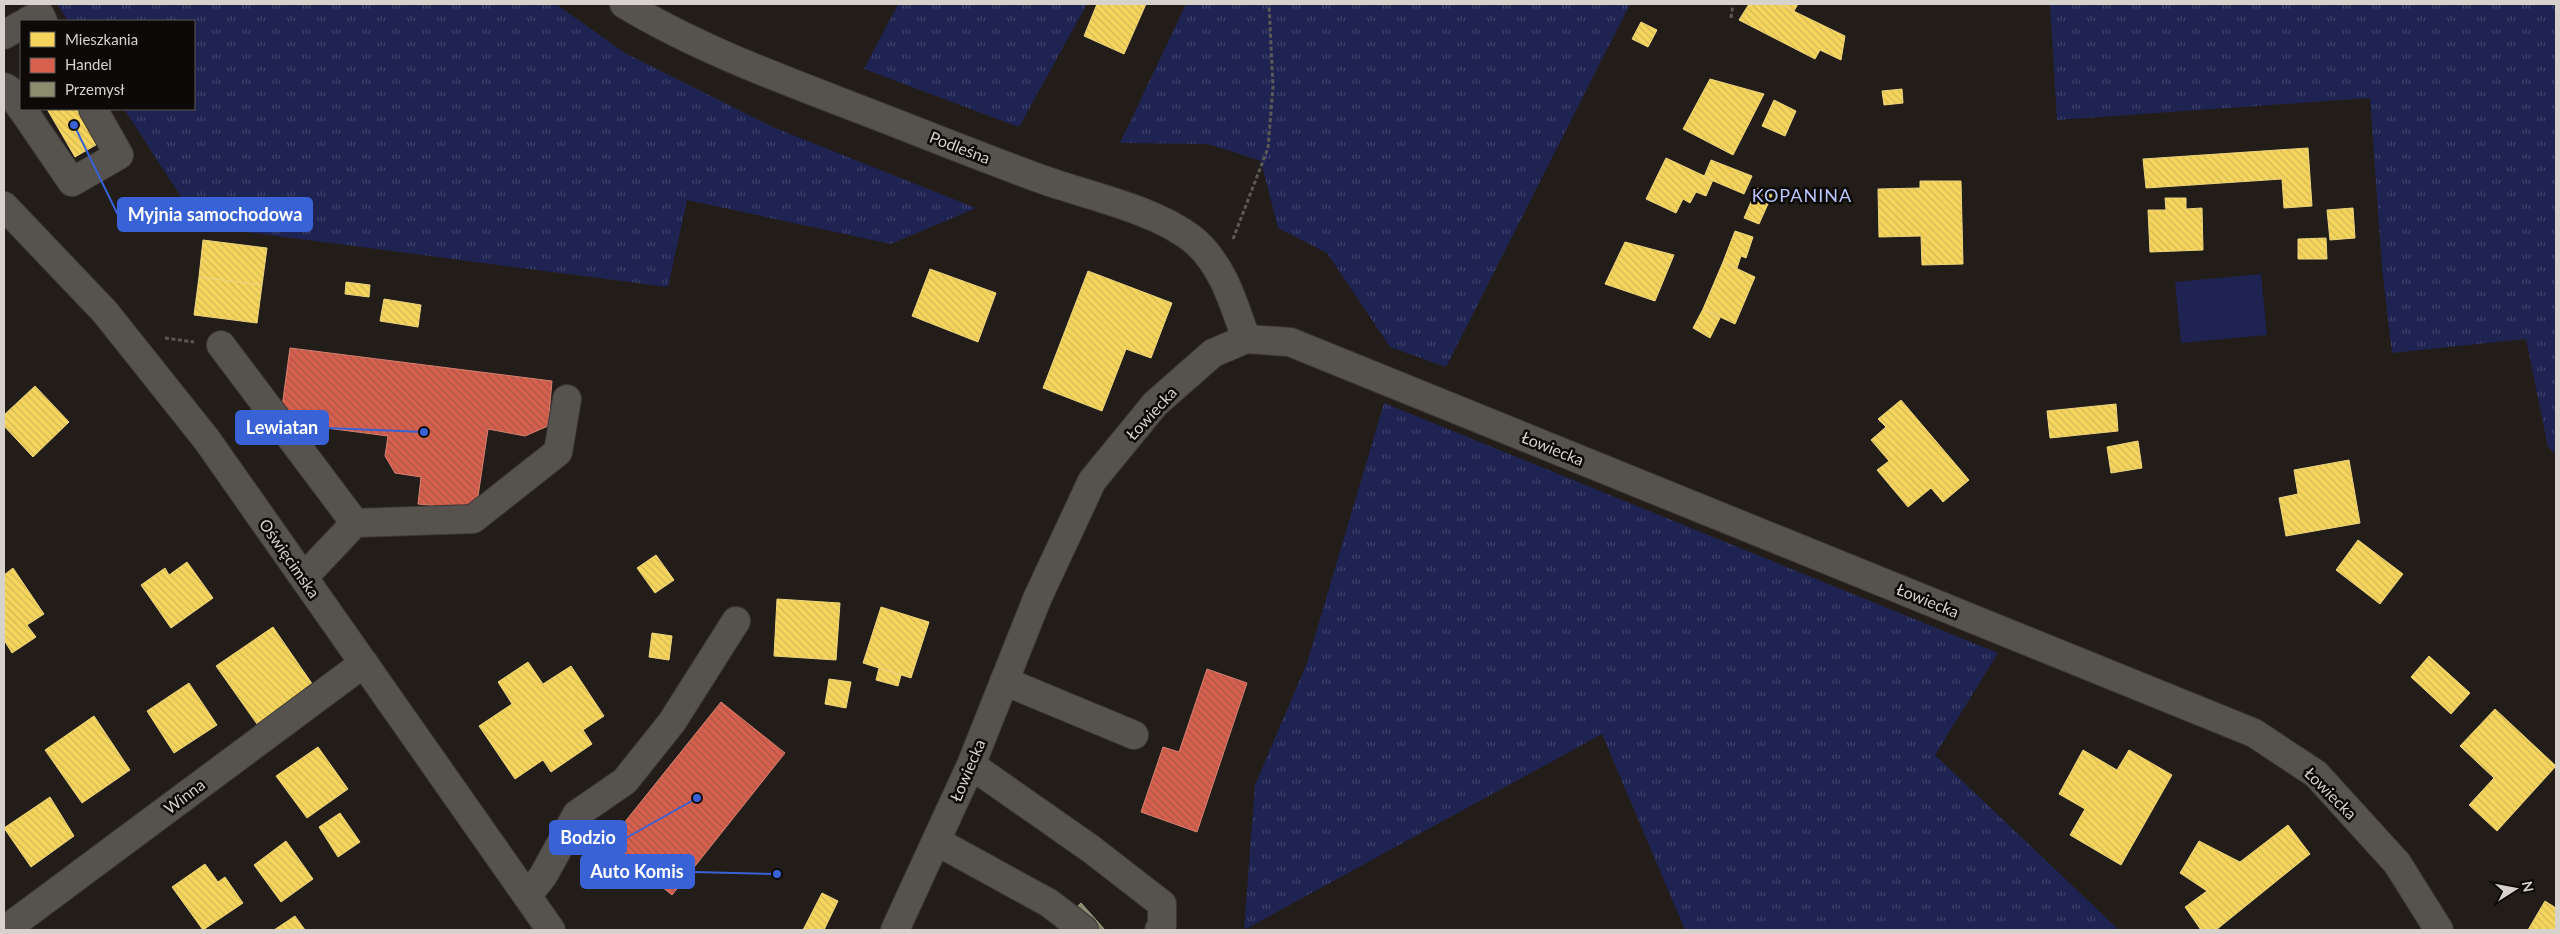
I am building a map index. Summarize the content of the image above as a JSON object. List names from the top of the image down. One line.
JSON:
{"streets":{"street":["Podleśna","Łowiecka","Oświęcimska","Winna"]},"crossings":[["Podleśna","Łowiecka"],["Oświęcimska","Winna"]],"districts":["KOPANINA"],"places":["Myjnia samochodowa","Lewiatan","Bodzio","Auto Komis"],"legend":["Mieszkania","Handel","Przemysł"],"north":"right"}
